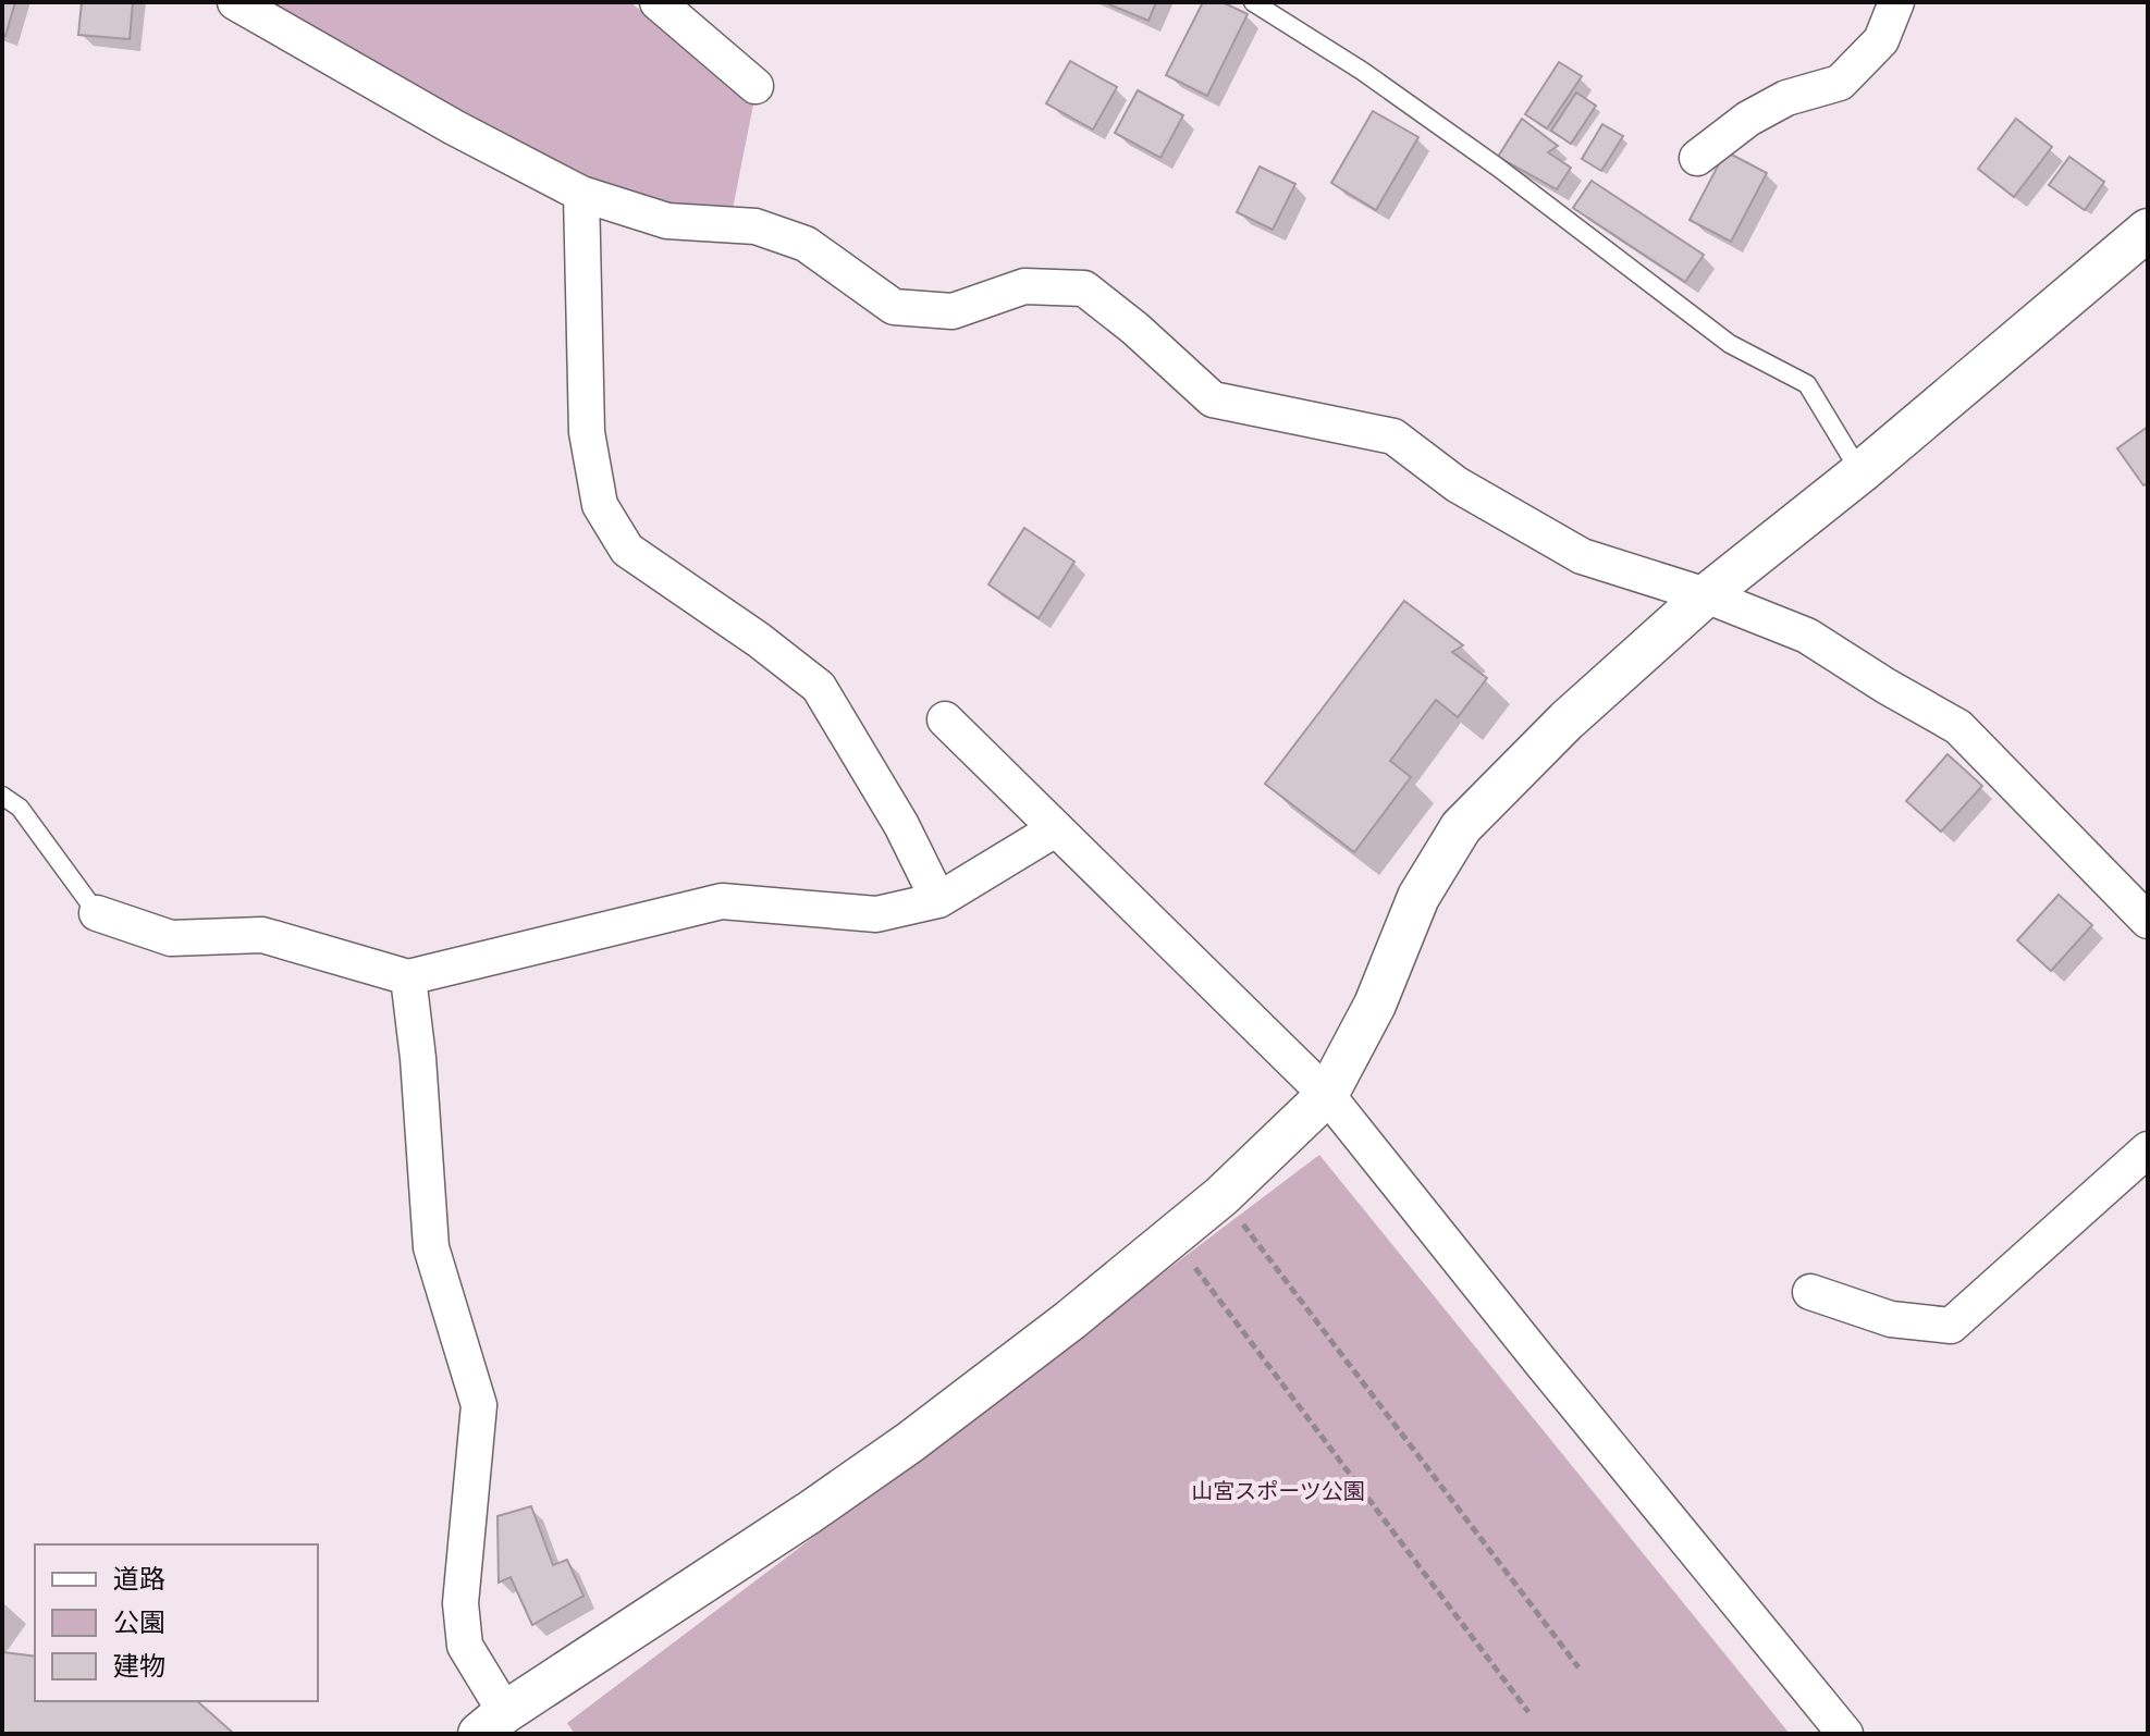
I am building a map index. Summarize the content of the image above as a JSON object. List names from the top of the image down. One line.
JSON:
{"parks":["山宮スポーツ公園"],"legend":["道路","公園","建物"]}
